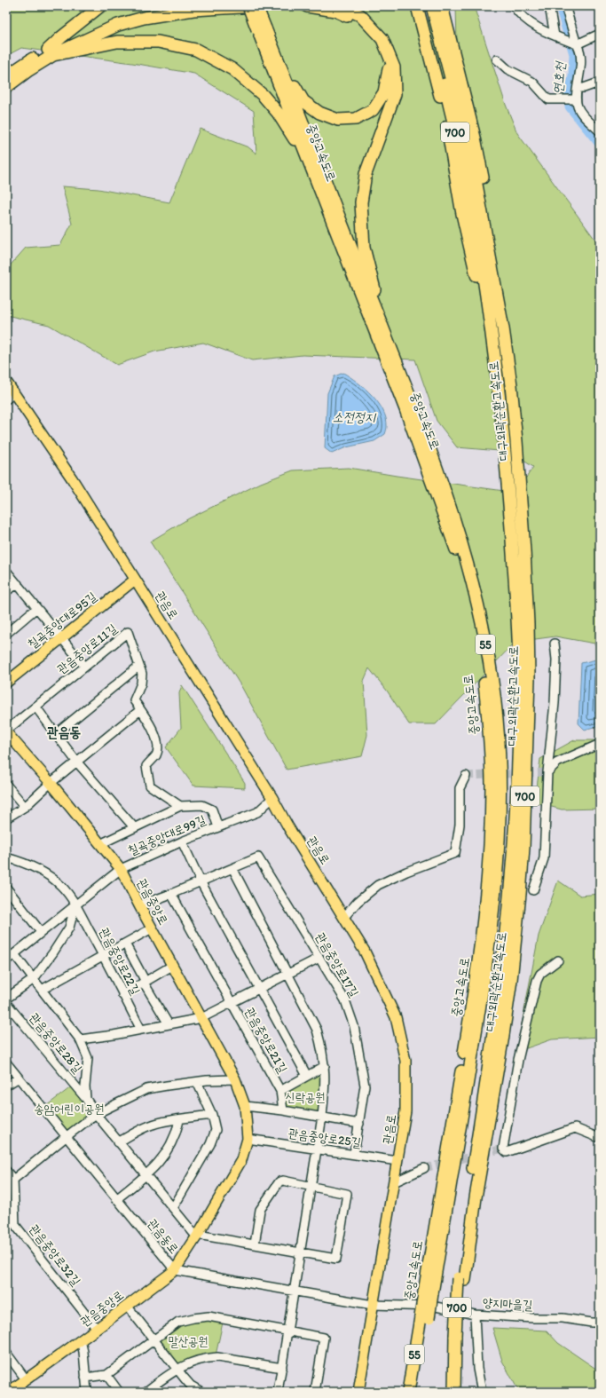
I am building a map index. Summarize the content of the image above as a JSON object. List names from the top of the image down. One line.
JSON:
{"streets":{"highway":["700","중앙고속도로","대구외곽순환고속도로","55"],"main road":["관음로","칠곡중앙대로95길","관음중앙로"],"street":["관음중앙로11길","칠곡중앙대로99길","관음중앙로22길","관음중앙로17길","관음중앙로21길","관음중앙로28길","관음중앙로25길","관음동로","관음중앙로32길","양지마을길"]},"crossings":[["관음로","칠곡중앙대로95길"],["관음로","칠곡중앙대로99길"],["관음로","관음중앙로25길"],["관음로","관음동로"],["관음로","양지마을길"],["관음중앙로11길","관음중앙로"],["칠곡중앙대로99길","관음중앙로"],["칠곡중앙대로99길","관음중앙로22길"],["칠곡중앙대로99길","관음중앙로28길"],["관음중앙로","관음중앙로22길"],["관음중앙로","관음중앙로17길"],["관음중앙로","관음중앙로21길"],["관음중앙로","관음중앙로28길"],["관음중앙로","관음중앙로25길"],["관음중앙로","관음동로"],["관음중앙로","관음중앙로32길"],["관음중앙로17길","관음중앙로21길"],["관음중앙로17길","관음중앙로25길"],["관음동로","양지마을길"]],"districts":["관음동"],"water":["연호천","소전정지"],"parks":["신락공원","송암어린이공원","말산공원"]}
